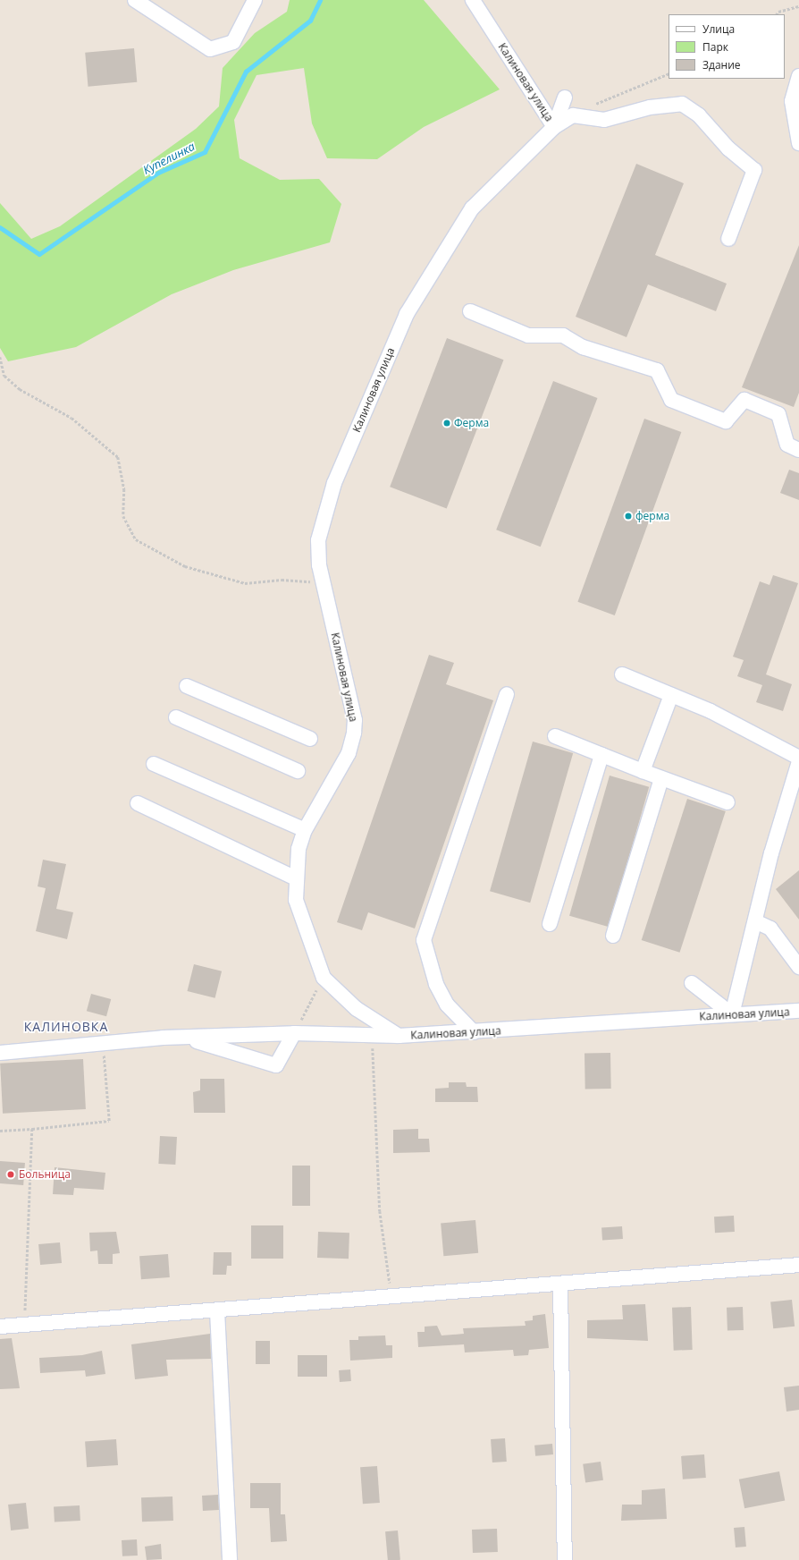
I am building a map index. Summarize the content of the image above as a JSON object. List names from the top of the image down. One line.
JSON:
{"streets":{"street":["Калиновая улица"]},"districts":["КАЛИНОВКА"],"water":["Купелинка"],"places":["Ферма","ферма","Больница"],"legend":["Улица","Парк","Здание"]}
